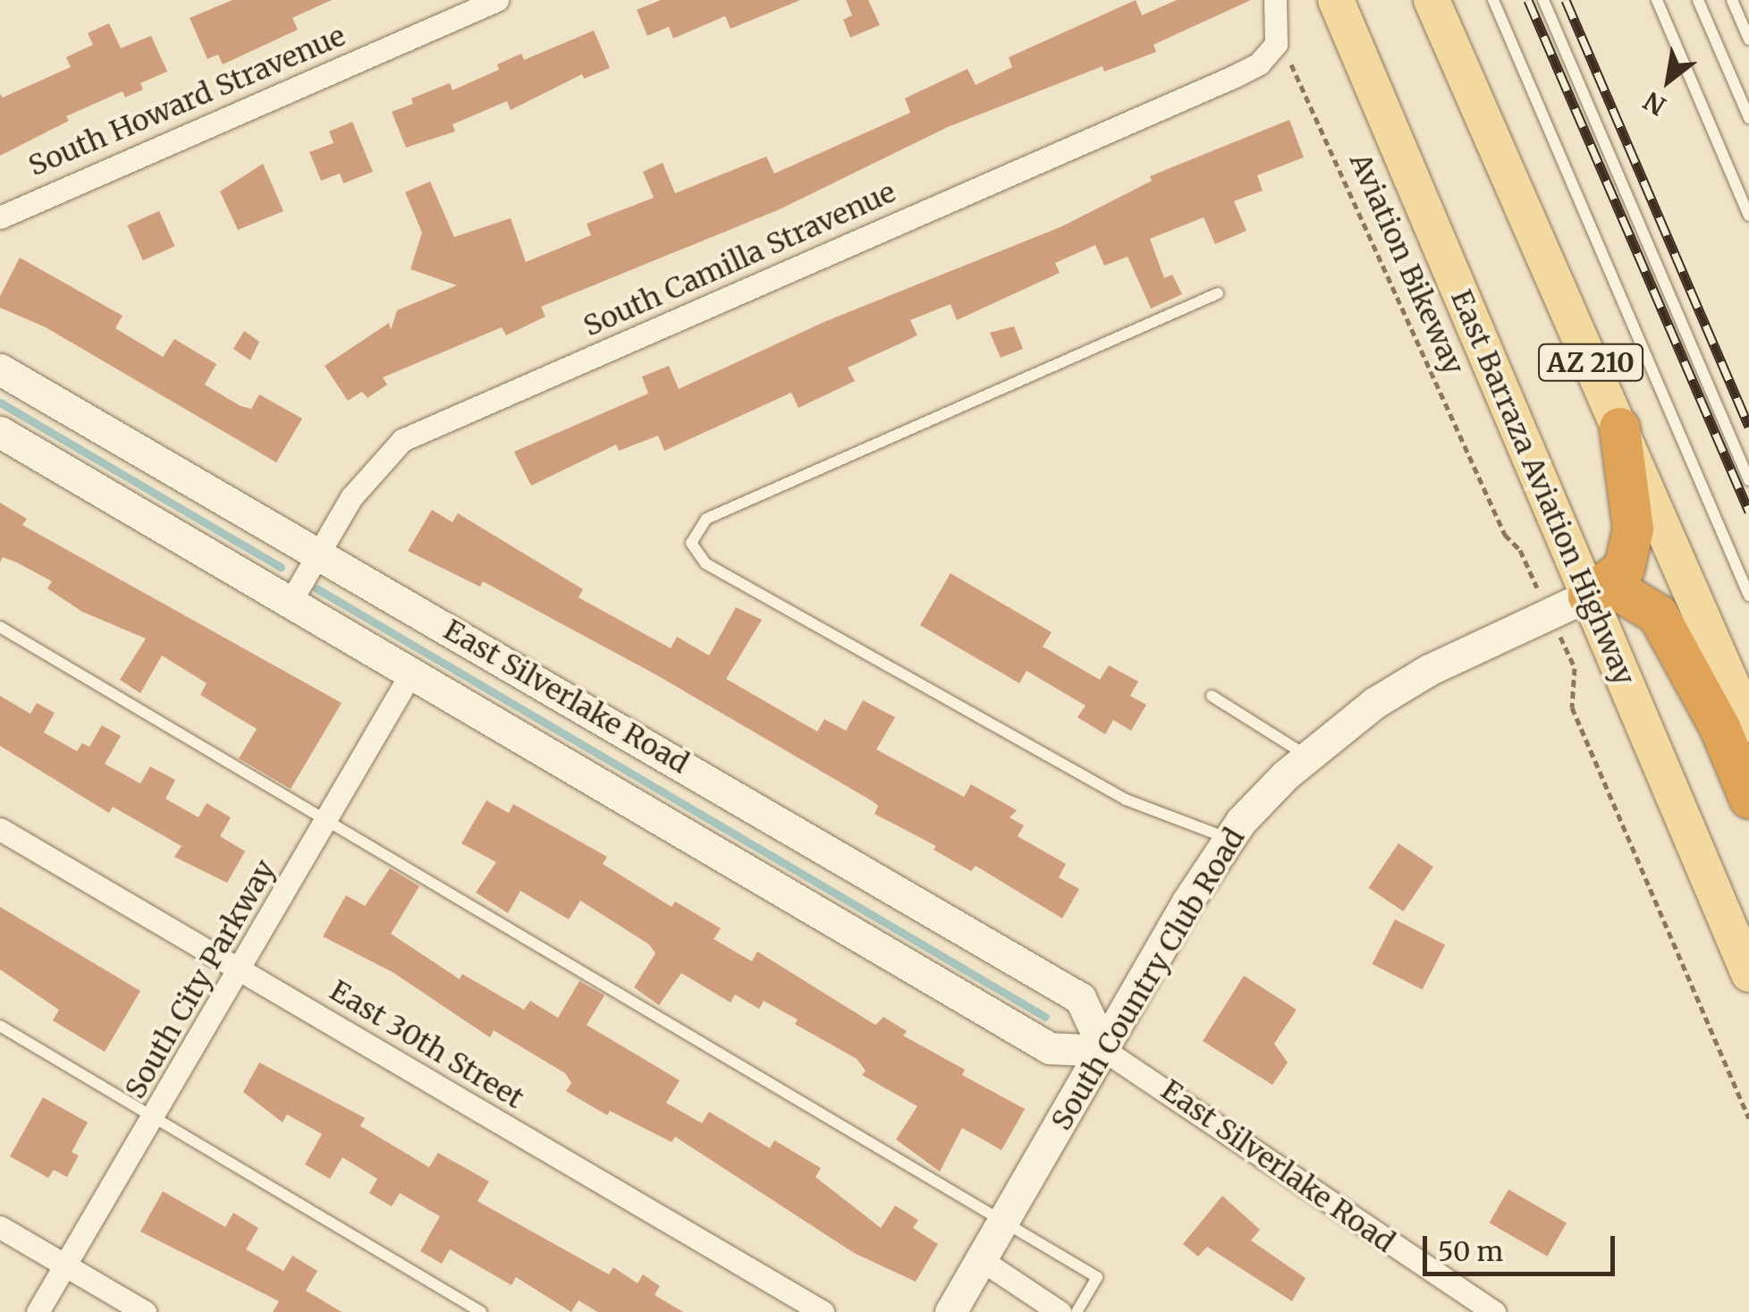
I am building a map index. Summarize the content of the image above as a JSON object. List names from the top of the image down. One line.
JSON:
{"streets":{"main road":["AZ 210","East Barraza Aviation Highway"],"street":["South Howard Stravenue","South Camilla Stravenue","East Silverlake Road","South City Parkway","South Country Club Road","East 30th Street"],"path":["Aviation Bikeway"]},"crossings":[["South Camilla Stravenue","Aviation Bikeway"],["South Camilla Stravenue","East Silverlake Road"],["East Barraza Aviation Highway","South Country Club Road"],["East Silverlake Road","South City Parkway"],["East Silverlake Road","South Country Club Road"],["South City Parkway","East 30th Street"]],"scale_bar":"50 m","north":"bottom left"}
